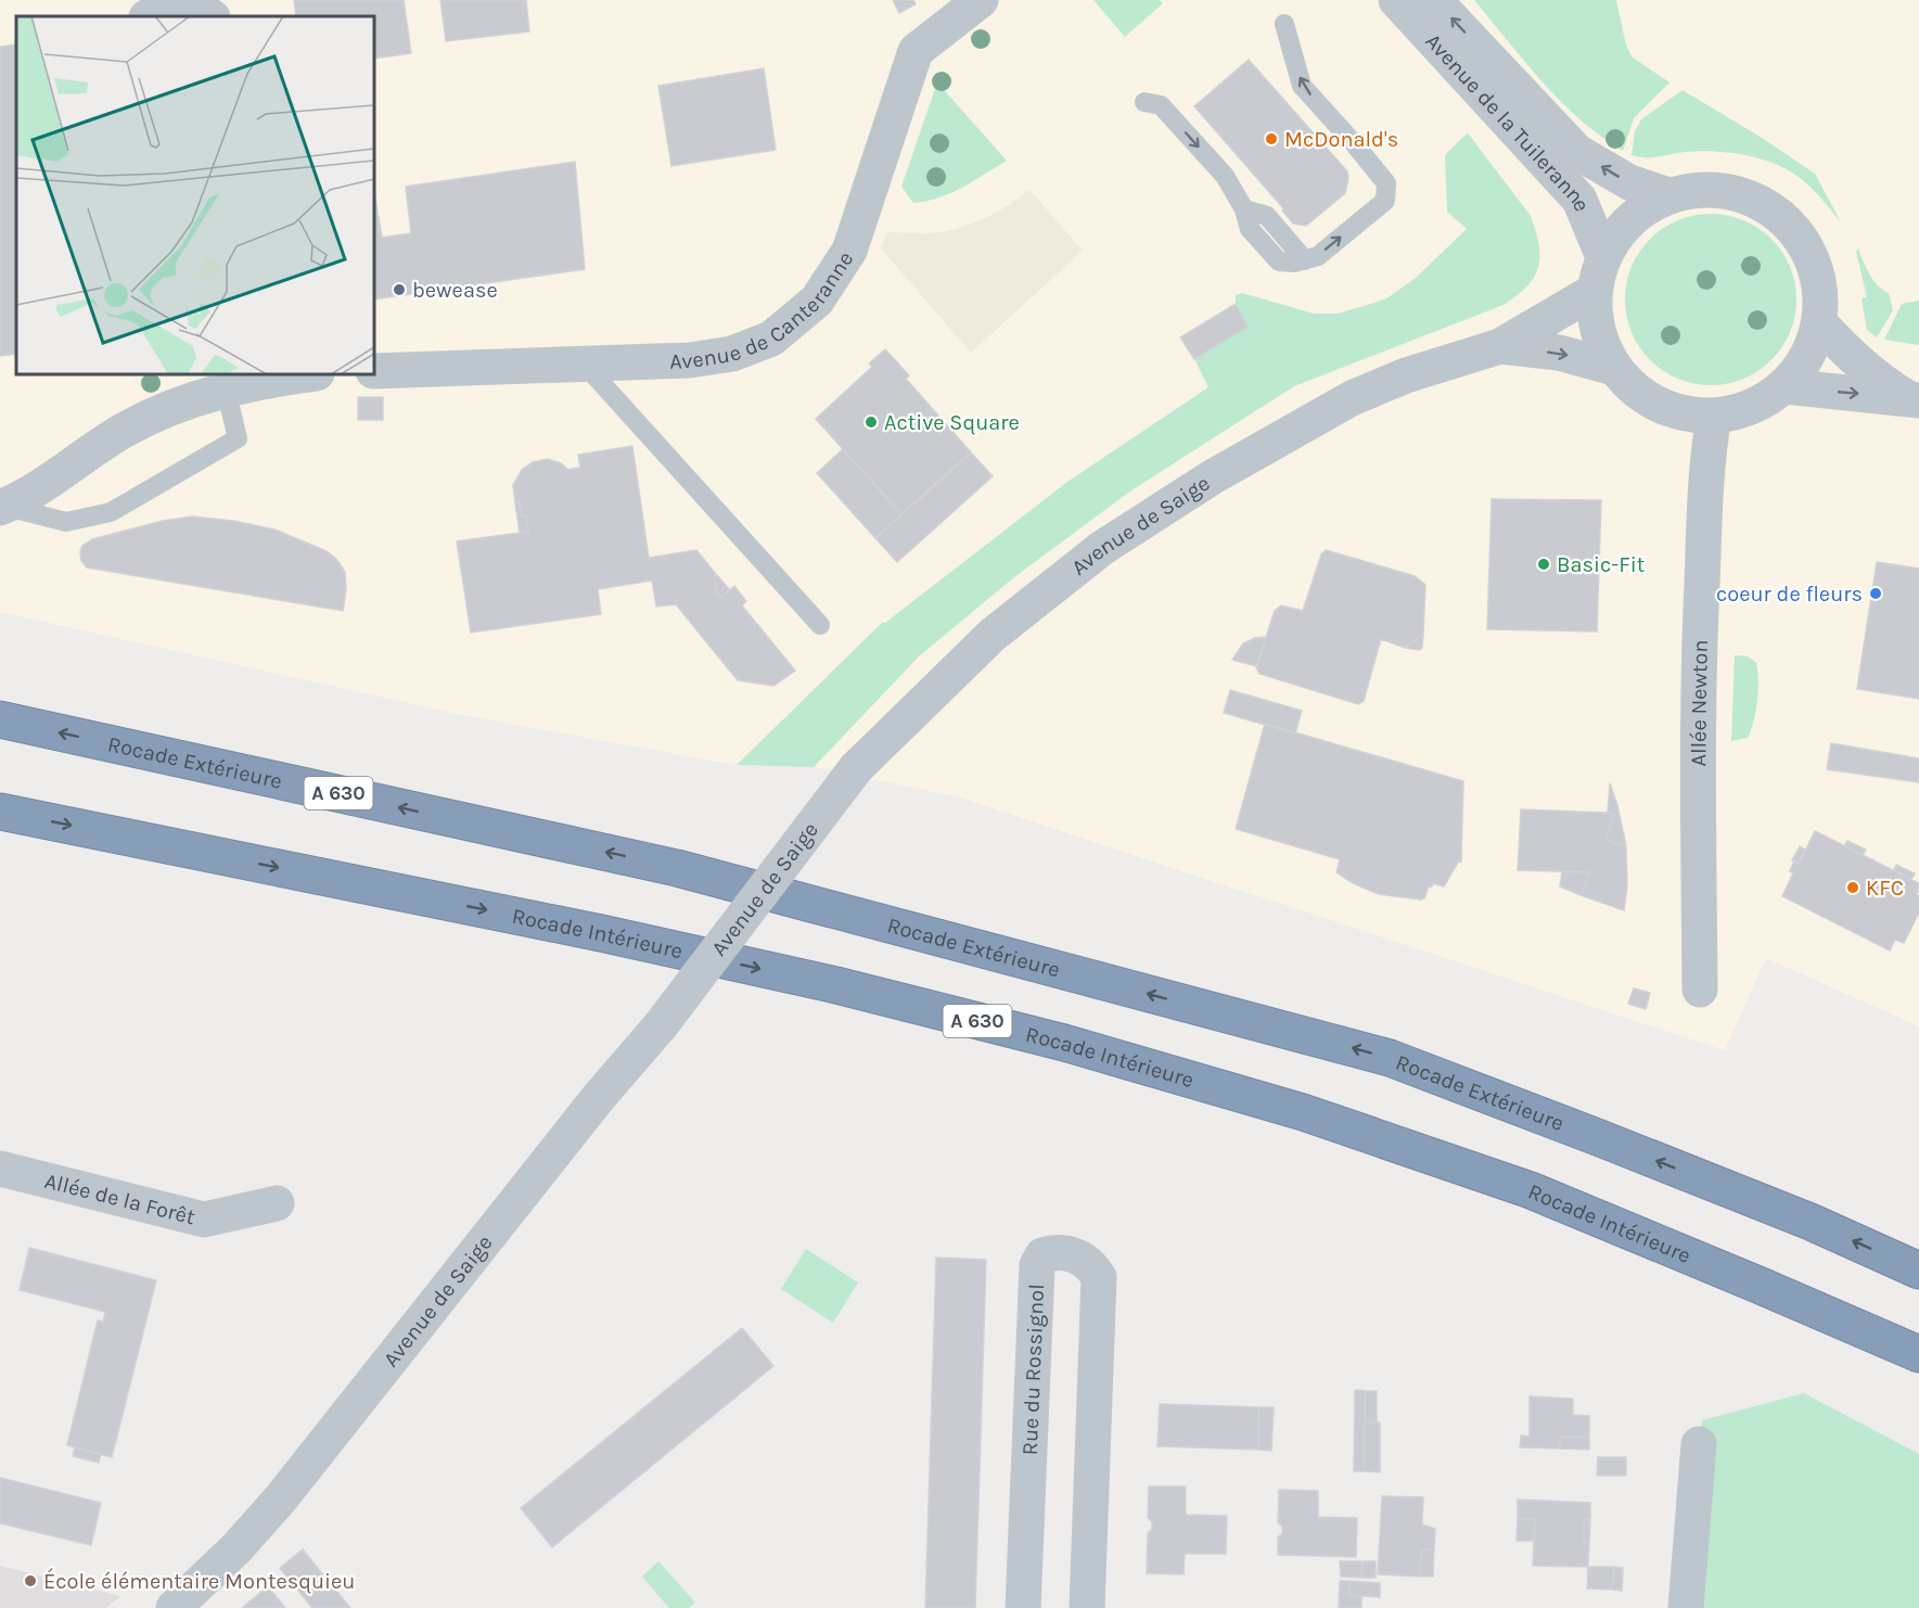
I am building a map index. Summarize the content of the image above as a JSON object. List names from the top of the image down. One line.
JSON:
{"streets":{"highway":["Rocade Extérieure","A 630","Rocade Intérieure"],"street":["Avenue de la Tuileranne","Avenue de Canteranne","Avenue de Saige","Allée Newton","Allée de la Forêt","Rue du Rossignol"]},"crossings":[["Avenue de la Tuileranne","Avenue de Saige"],["Avenue de la Tuileranne","Allée Newton"],["Avenue de Saige","Allée Newton"]],"one_way":["Rocade Extérieure","Rocade Intérieure"],"places":["McDonald's","bewease","Active Square","Basic-Fit","coeur de fleurs","KFC","École élémentaire Montesquieu"]}
